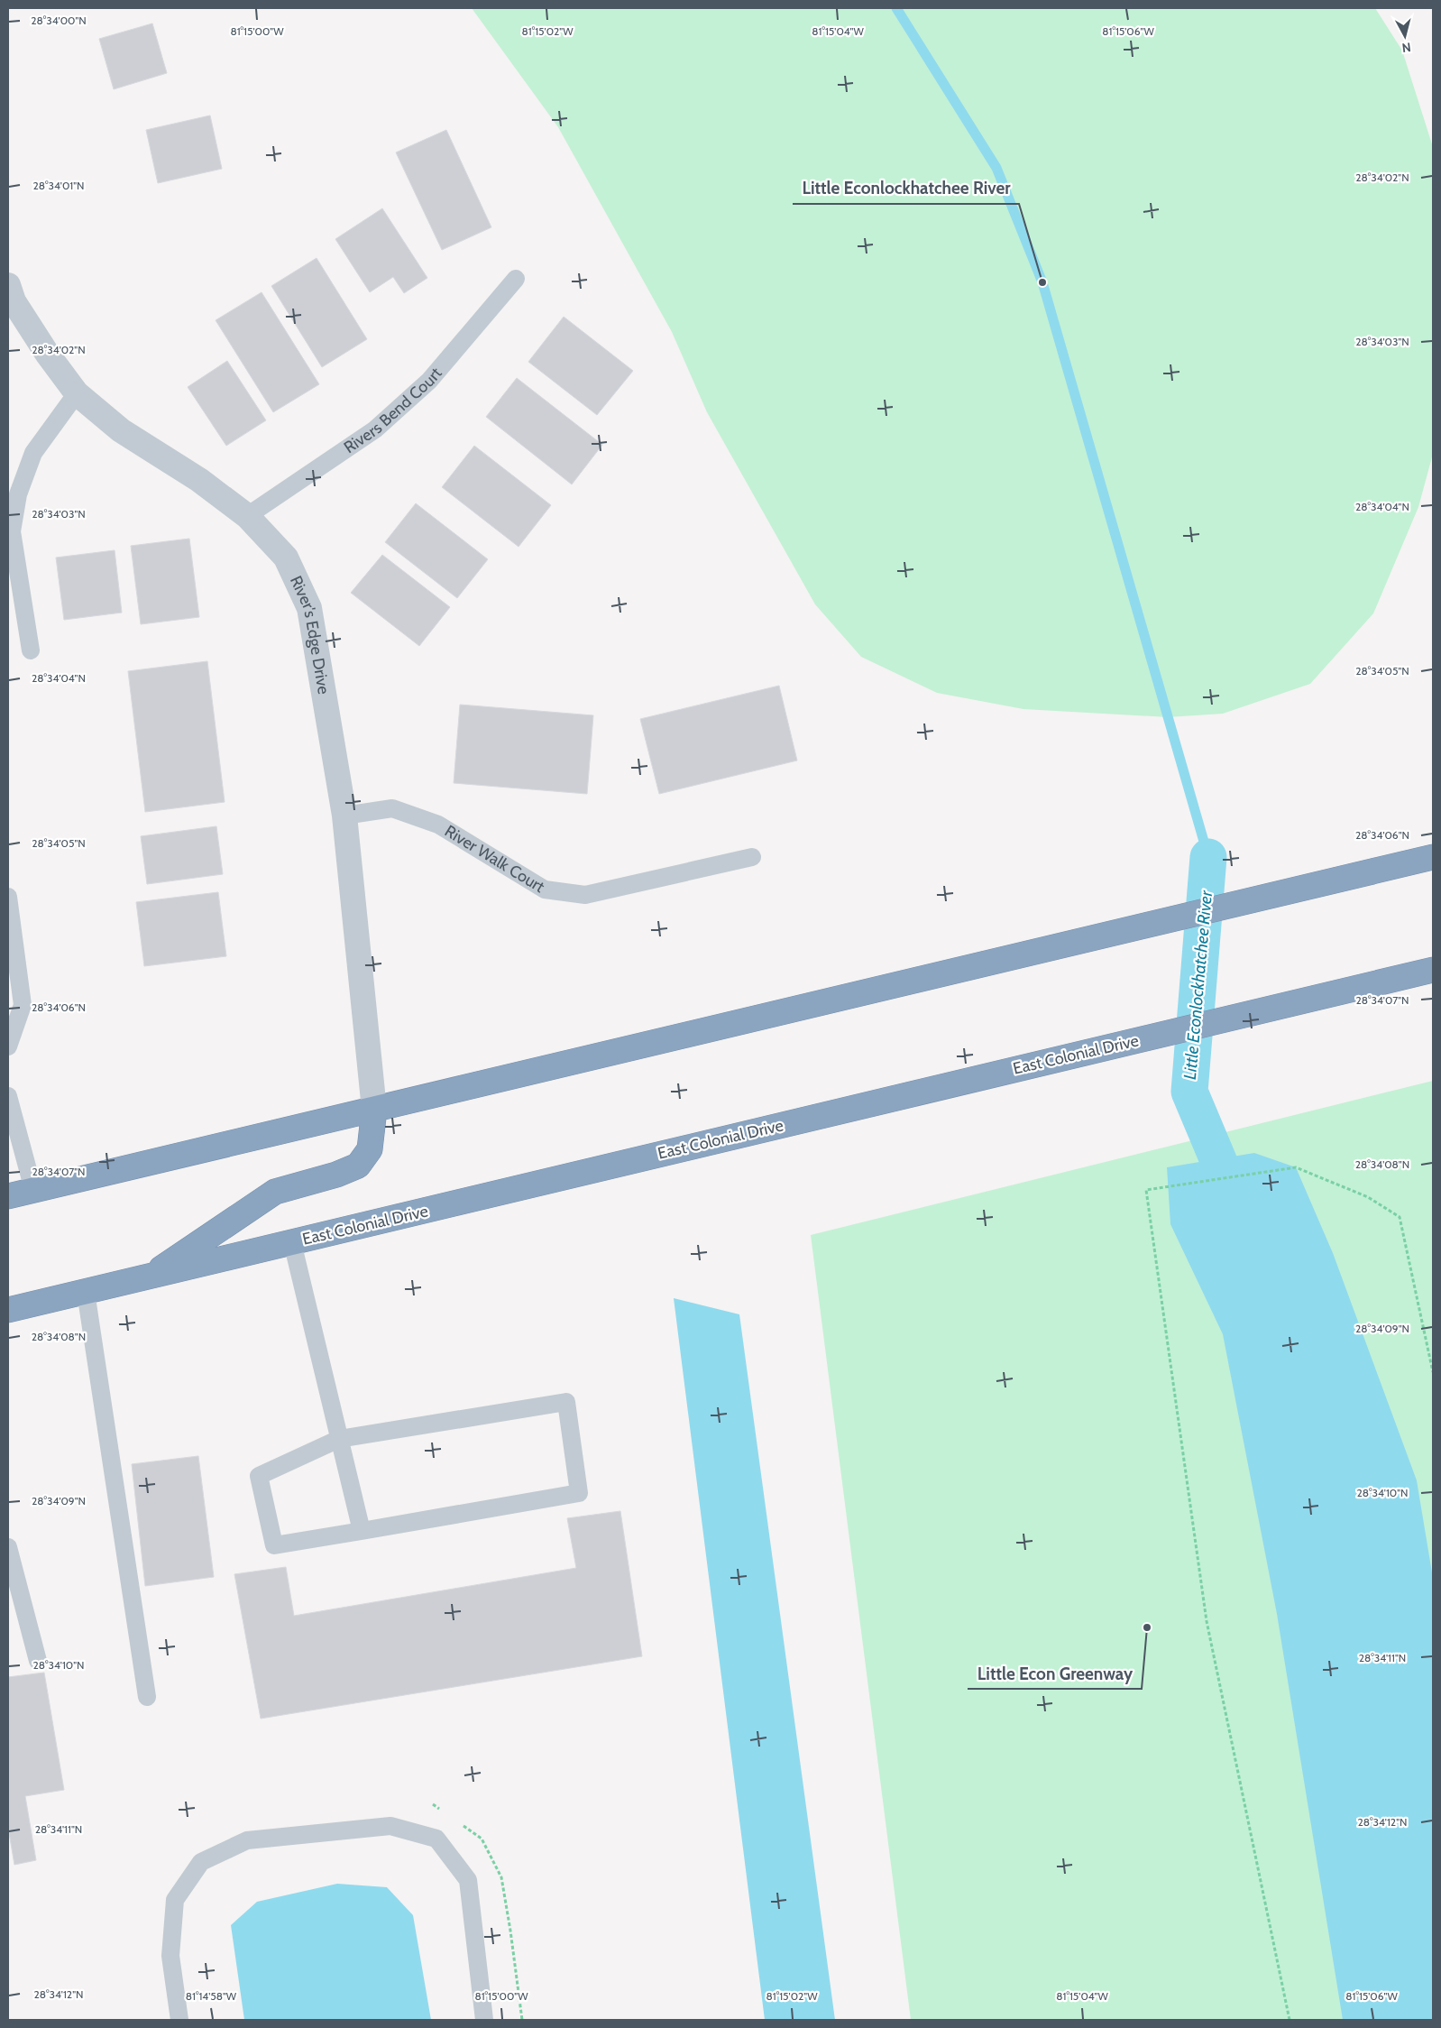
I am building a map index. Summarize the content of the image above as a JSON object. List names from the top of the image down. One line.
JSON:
{"streets":{"highway":["East Colonial Drive"],"street":["River's Edge Drive"],"lane":["Rivers Bend Court","River Walk Court"]},"crossings":[["Rivers Bend Court","River's Edge Drive"],["River's Edge Drive","River Walk Court"]],"water":["Little Econlockhatchee River"],"places":["Little Econlockhatchee River","Little Econ Greenway"],"north":"bottom","coordinates":["28°34'00\"N","81°15'00\"W","81°15'02\"W","81°15'04\"W","81°15'06\"W","28°34'02\"N","28°34'01\"N","28°34'03\"N","28°34'04\"N","28°34'05\"N","28°34'06\"N","28°34'07\"N","28°34'08\"N","28°34'09\"N","28°34'10\"N","28°34'11\"N","28°34'12\"N","81°14'58\"W"]}
